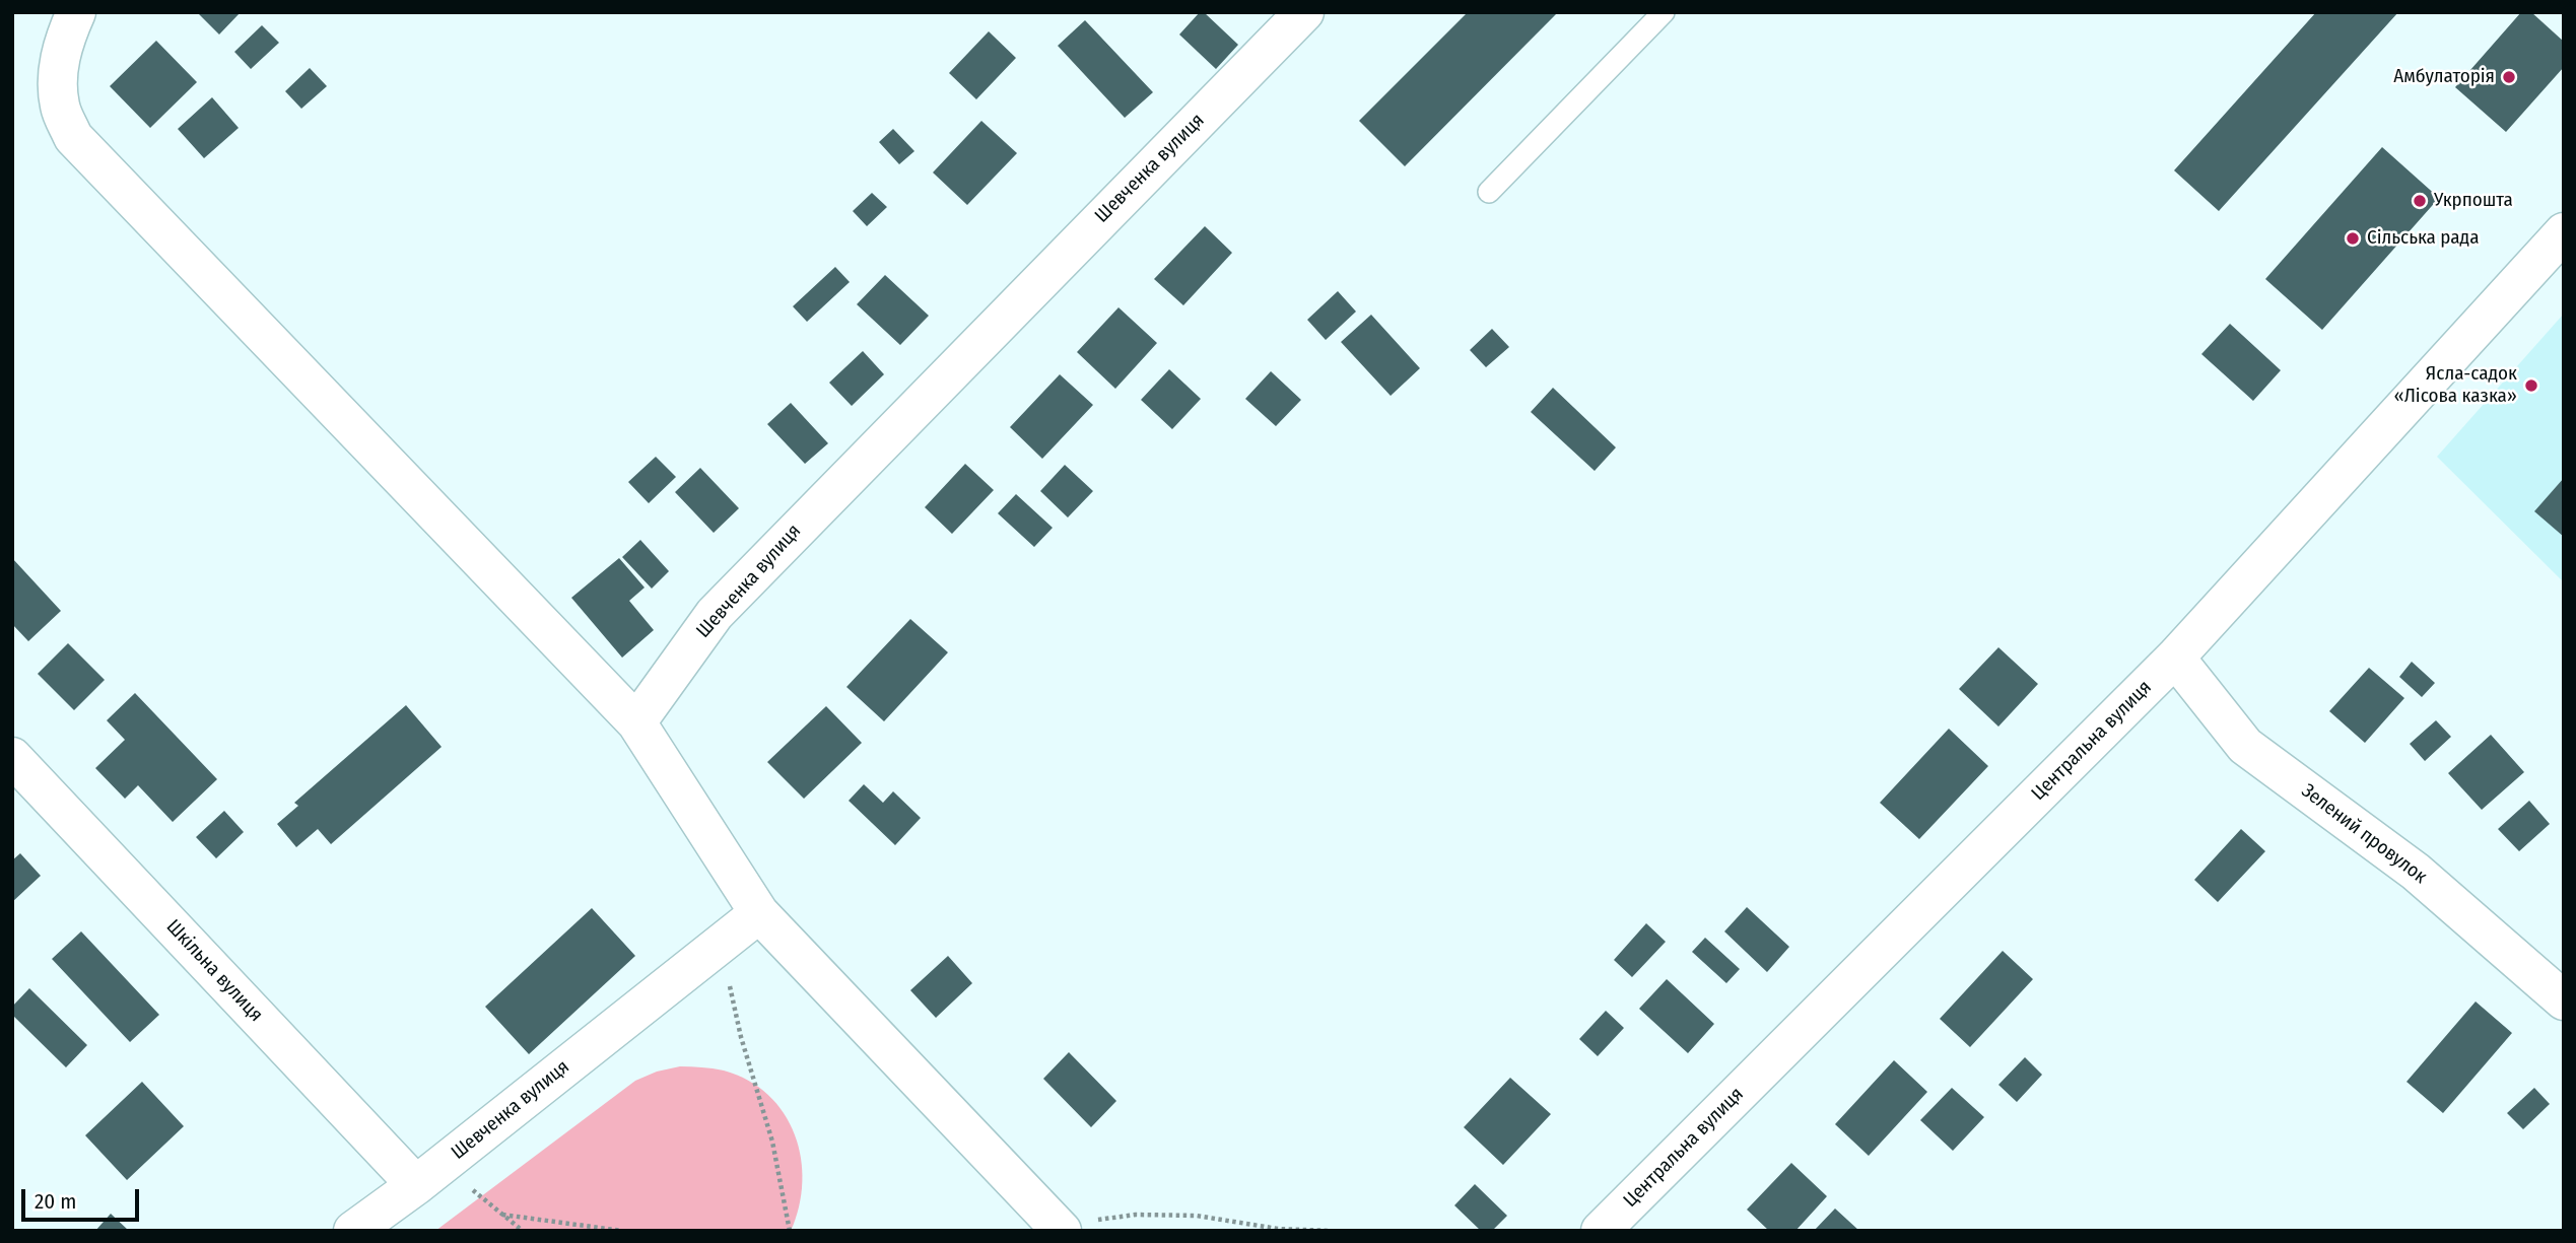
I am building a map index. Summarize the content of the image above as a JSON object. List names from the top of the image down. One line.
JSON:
{"streets":{"street":["Шевченка вулиця","Центральна вулиця","Зелений провулок","Шкільна вулиця"]},"crossings":[["Шевченка вулиця","Шкільна вулиця"],["Центральна вулиця","Зелений провулок"]],"places":["Амбулаторія","Укрпошта","Сільська рада","Ясла-садок «Лісова казка»"],"scale_bar":"20 m"}
